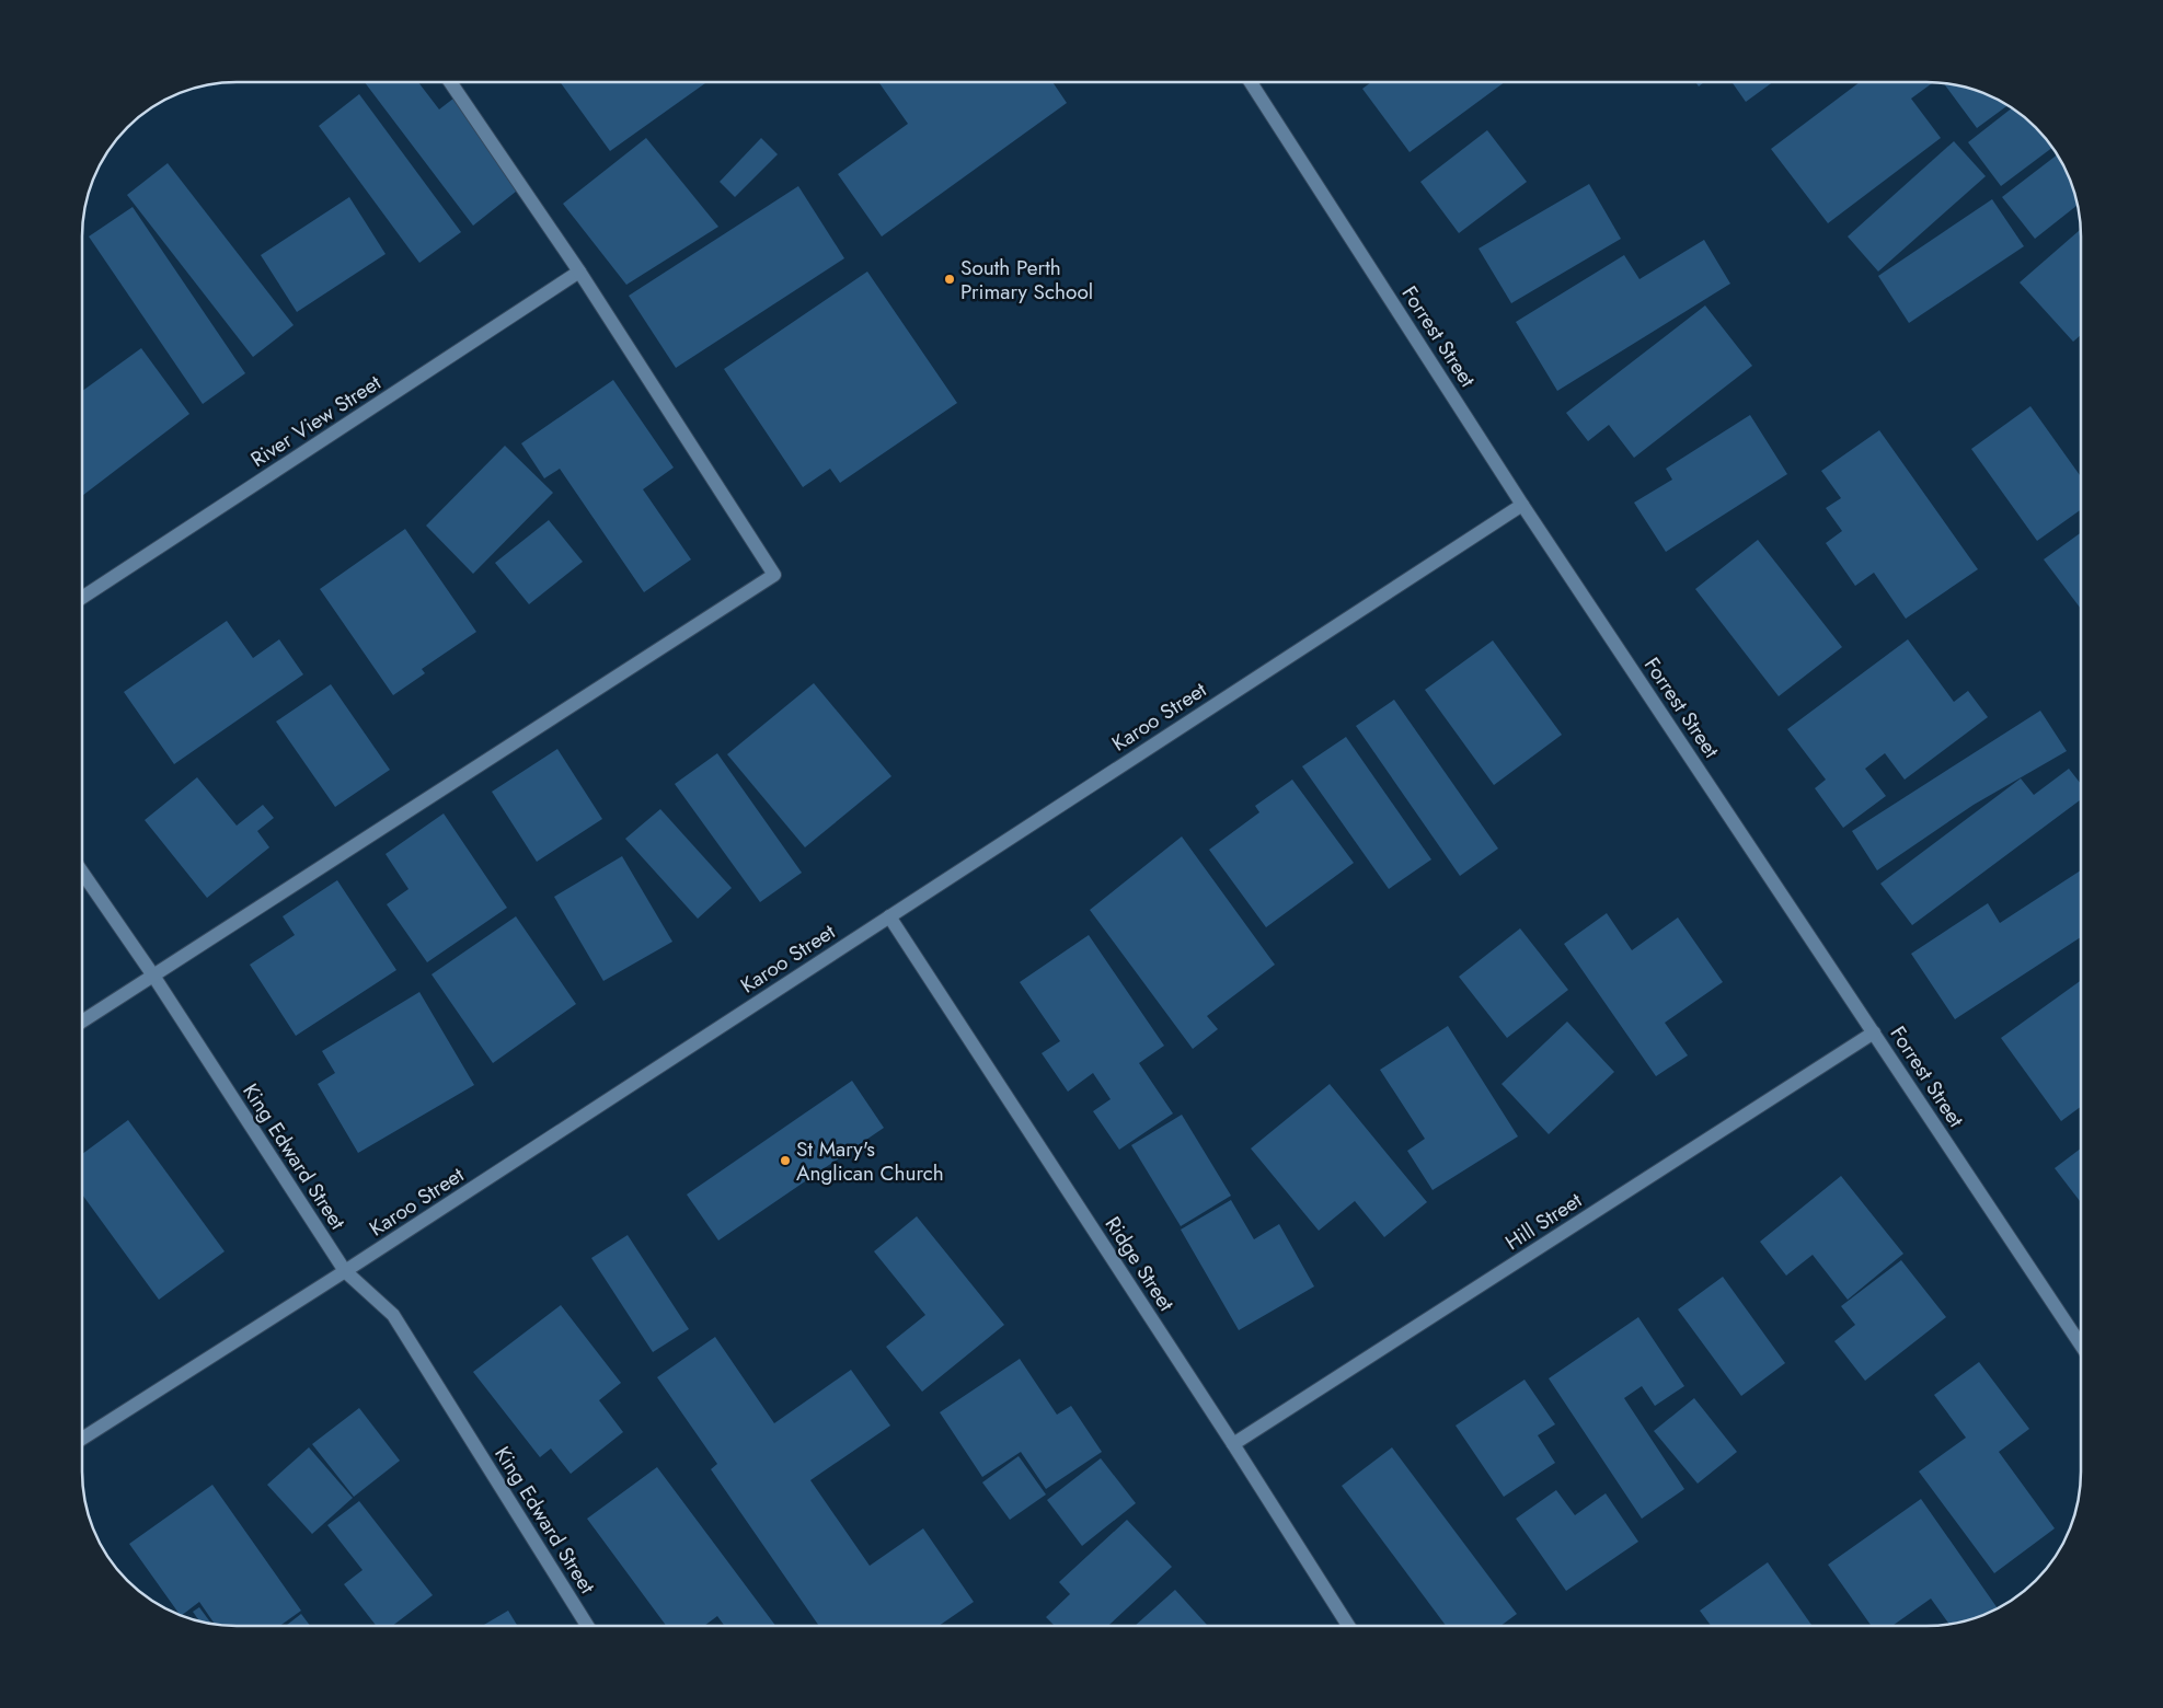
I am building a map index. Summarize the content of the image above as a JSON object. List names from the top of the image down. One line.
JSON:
{"streets":{"street":["Forrest Street","River View Street","Karoo Street","King Edward Street","Hill Street","Ridge Street"]},"crossings":[["Forrest Street","Karoo Street"],["Forrest Street","Hill Street"],["Karoo Street","King Edward Street"],["Karoo Street","Ridge Street"],["Hill Street","Ridge Street"]],"places":["South Perth Primary School","St Mary's Anglican Church"]}
